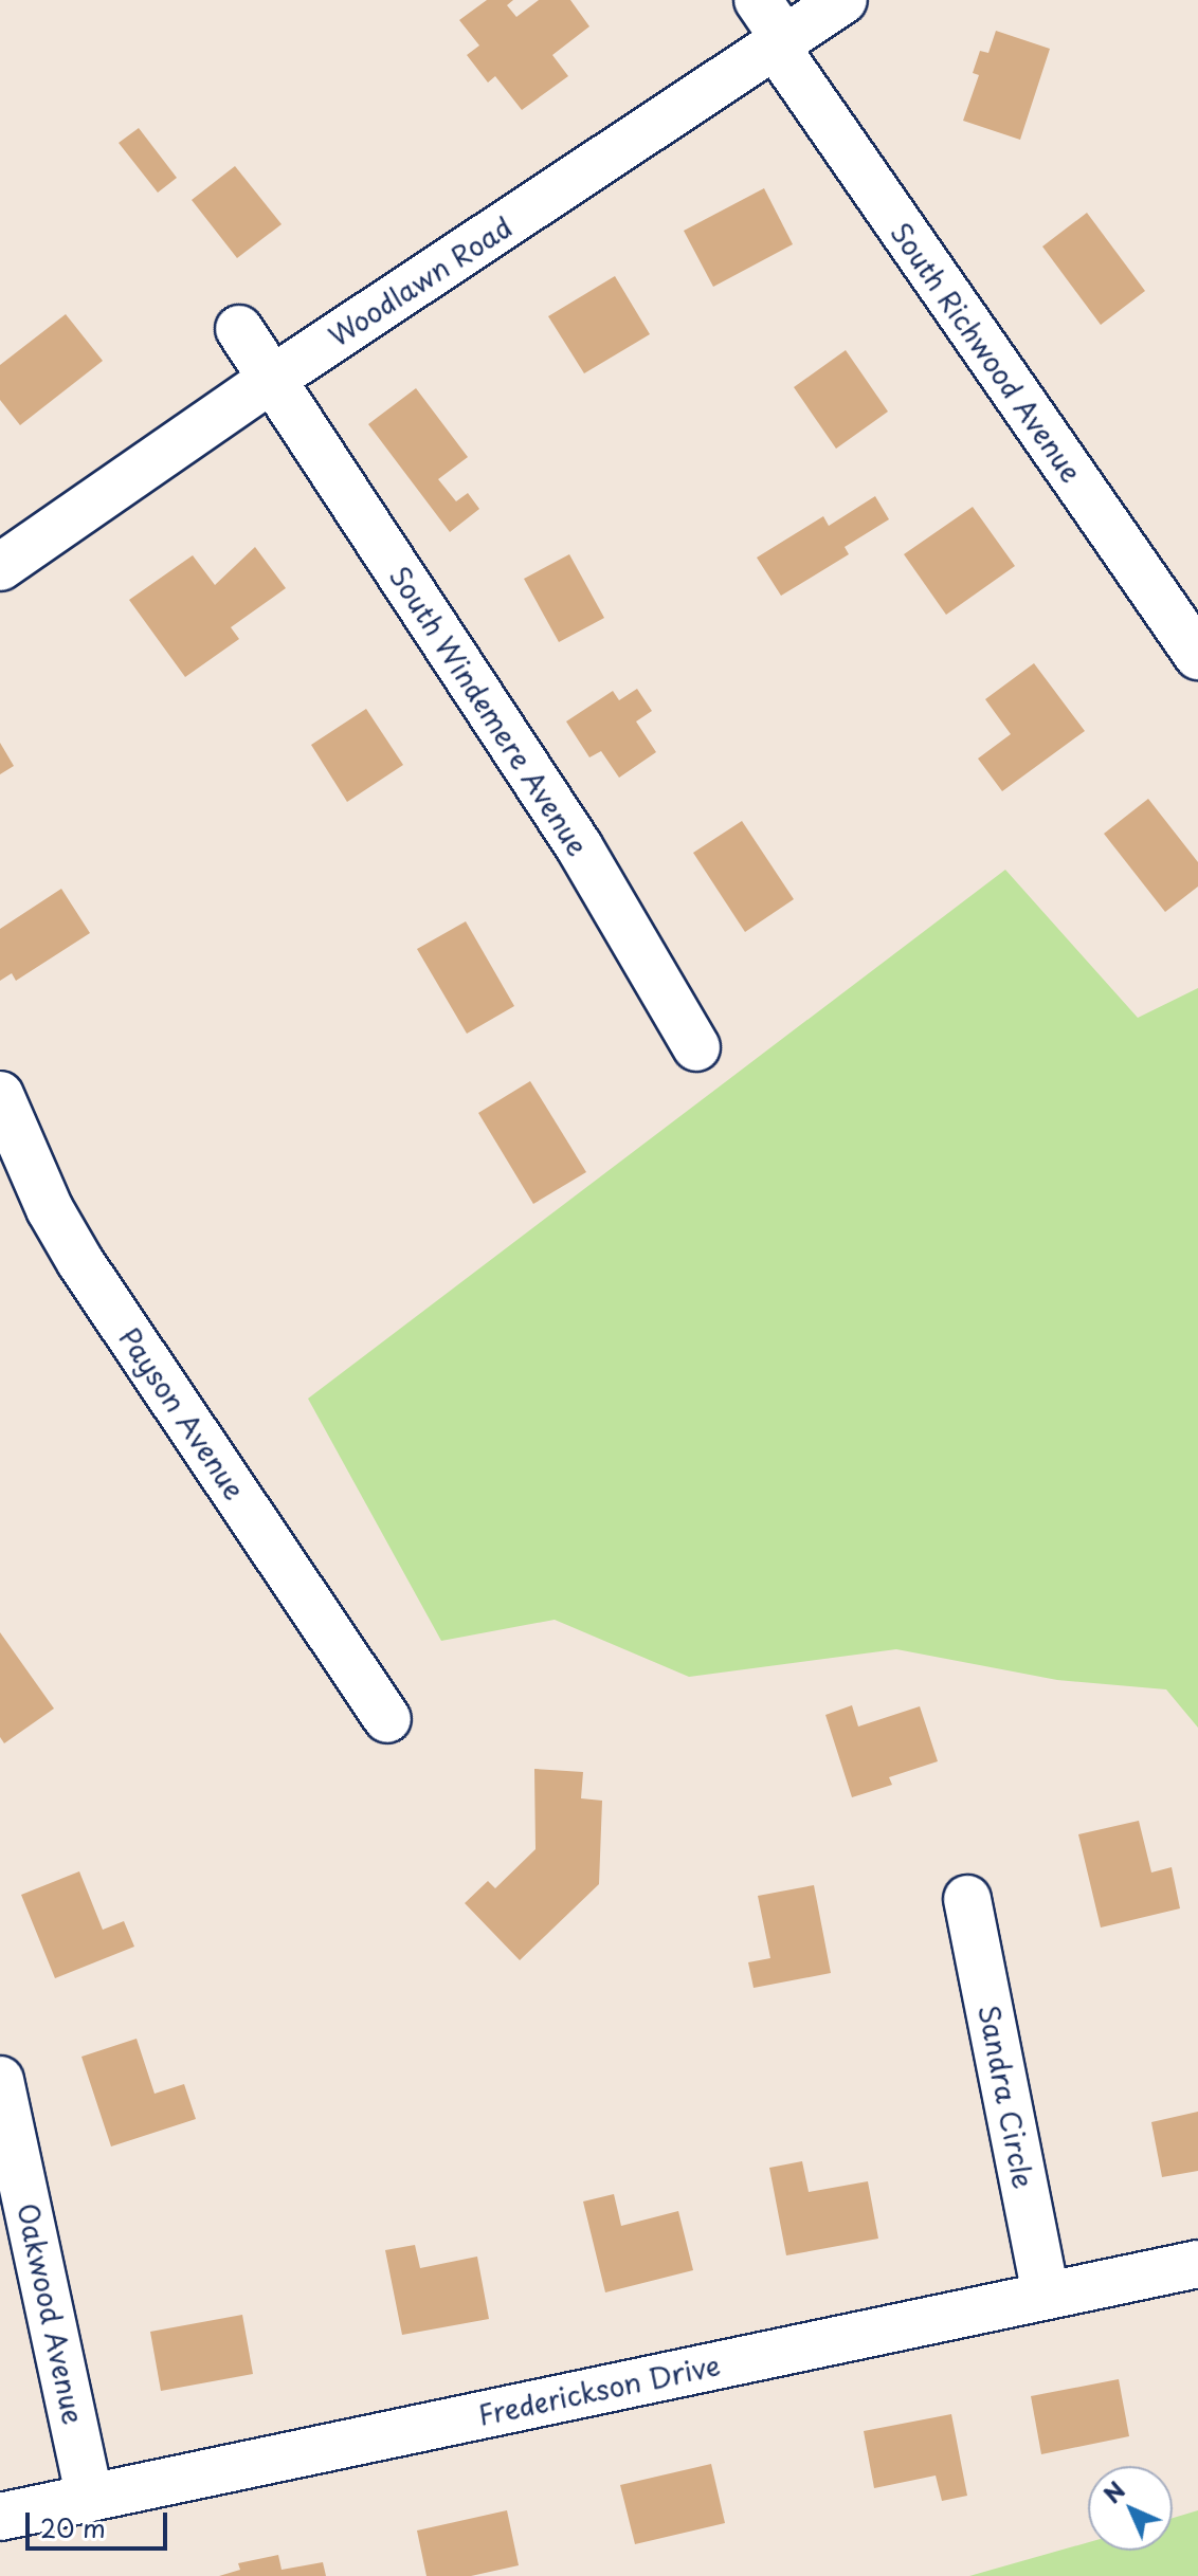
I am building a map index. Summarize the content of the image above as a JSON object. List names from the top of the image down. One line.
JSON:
{"streets":{"street":["Woodlawn Road","South Richwood Avenue","South Windemere Avenue","Payson Avenue","Sandra Circle","Oakwood Avenue","Frederickson Drive"]},"crossings":[["Woodlawn Road","South Richwood Avenue"],["Woodlawn Road","South Windemere Avenue"],["Sandra Circle","Frederickson Drive"],["Oakwood Avenue","Frederickson Drive"]],"scale_bar":"20 m","north":"top left"}
